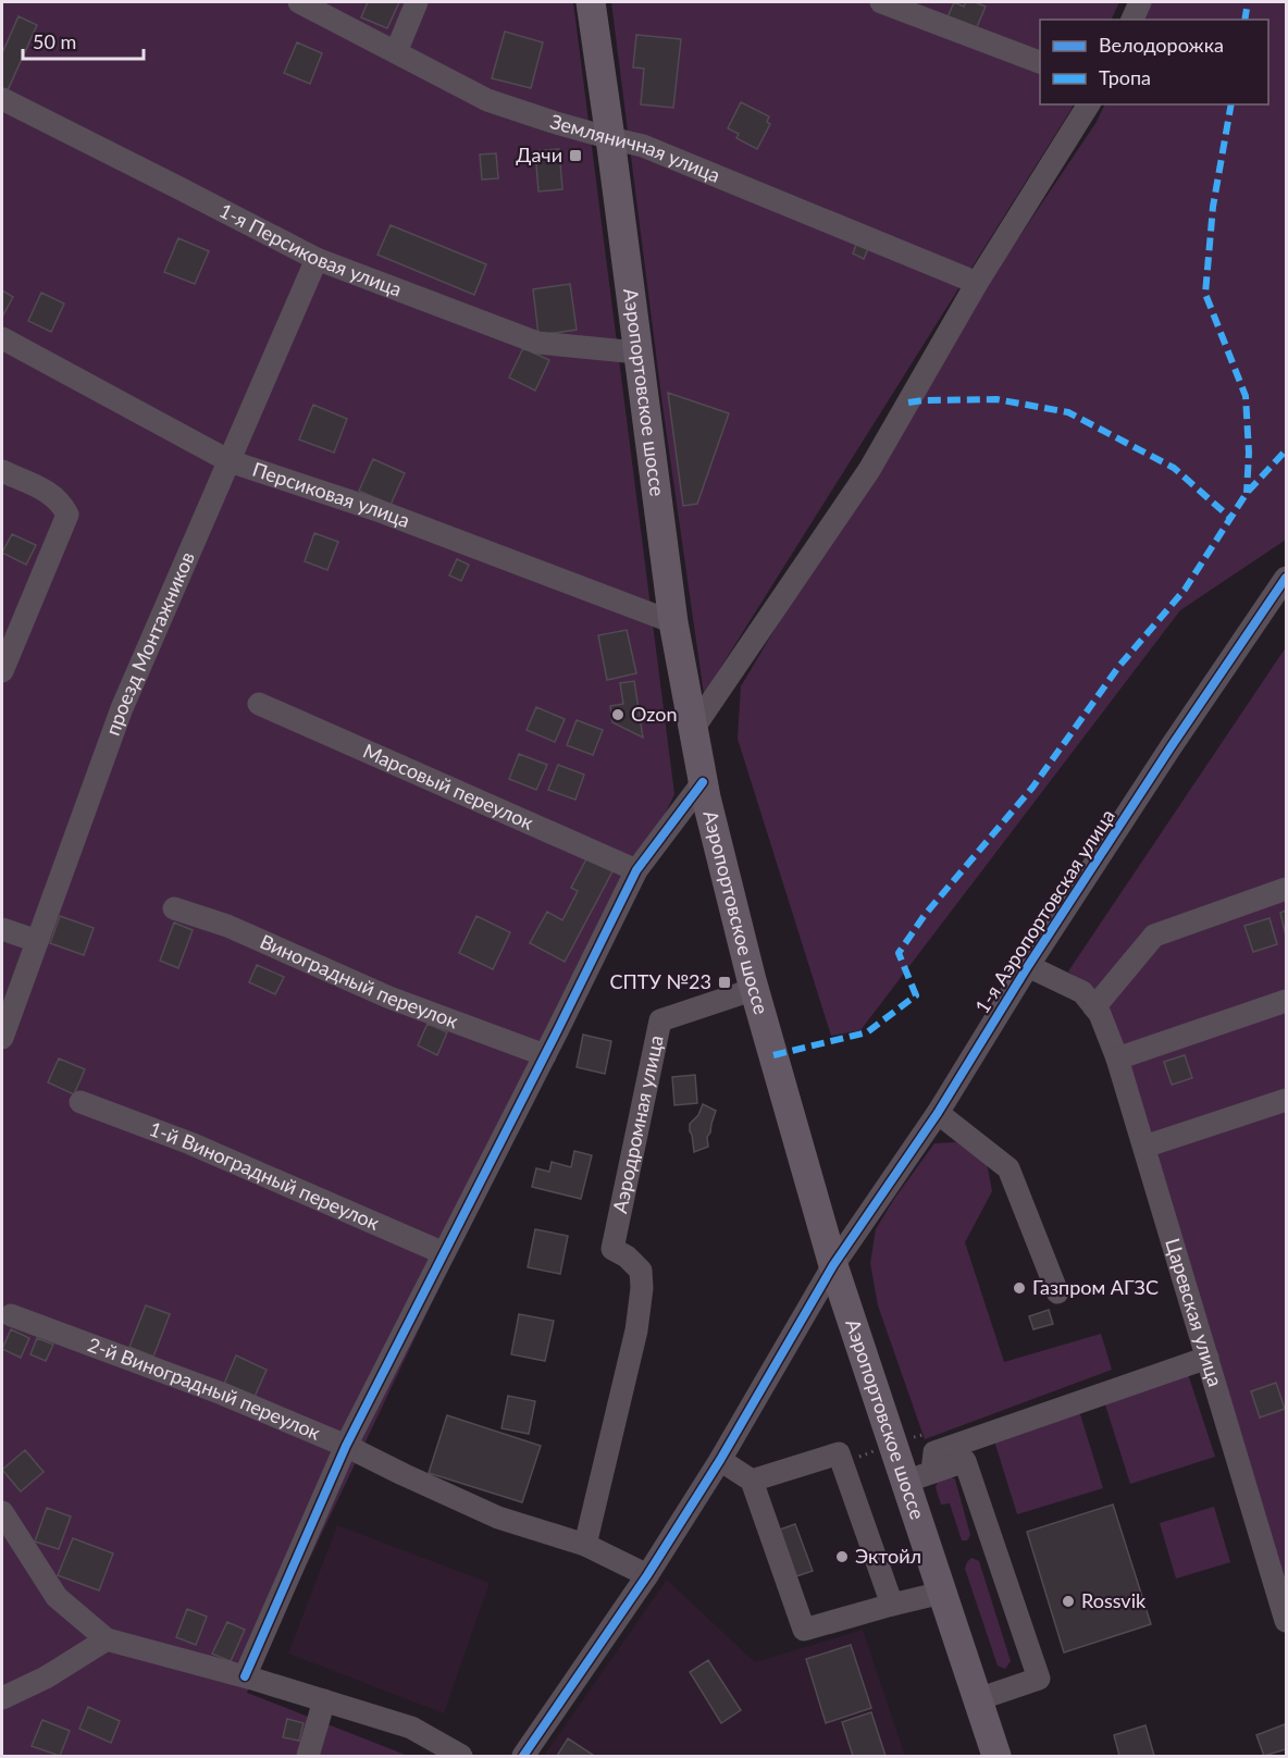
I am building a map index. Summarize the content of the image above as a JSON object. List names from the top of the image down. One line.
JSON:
{"streets":{"main road":["Аэропортовское шоссе"],"street":["Земляничная улица","1-я Персиковая улица","Персиковая улица","проезд Монтажников","Марсовый переулок","1-я Аэропортовская улица","Виноградный переулок","Аэродромная улица","1-й Виноградный переулок","Царевская улица","2-й Виноградный переулок"]},"crossings":[["Земляничная улица","Аэропортовское шоссе"],["1-я Персиковая улица","Аэропортовское шоссе"],["1-я Персиковая улица","проезд Монтажников"],["Аэропортовское шоссе","Персиковая улица"],["Аэропортовское шоссе","1-я Аэропортовская улица"],["Аэропортовское шоссе","Аэродромная улица"],["Персиковая улица","проезд Монтажников"],["1-я Аэропортовская улица","Царевская улица"],["1-я Аэропортовская улица","2-й Виноградный переулок"],["Аэродромная улица","2-й Виноградный переулок"]],"places":{"transit":["Дачи","СПТУ №23"],"other":["Ozon","Газпром АГЗС","Эктойл","Rossvik"]},"legend":["Велодорожка","Тропа"],"scale_bar":"50 m"}
